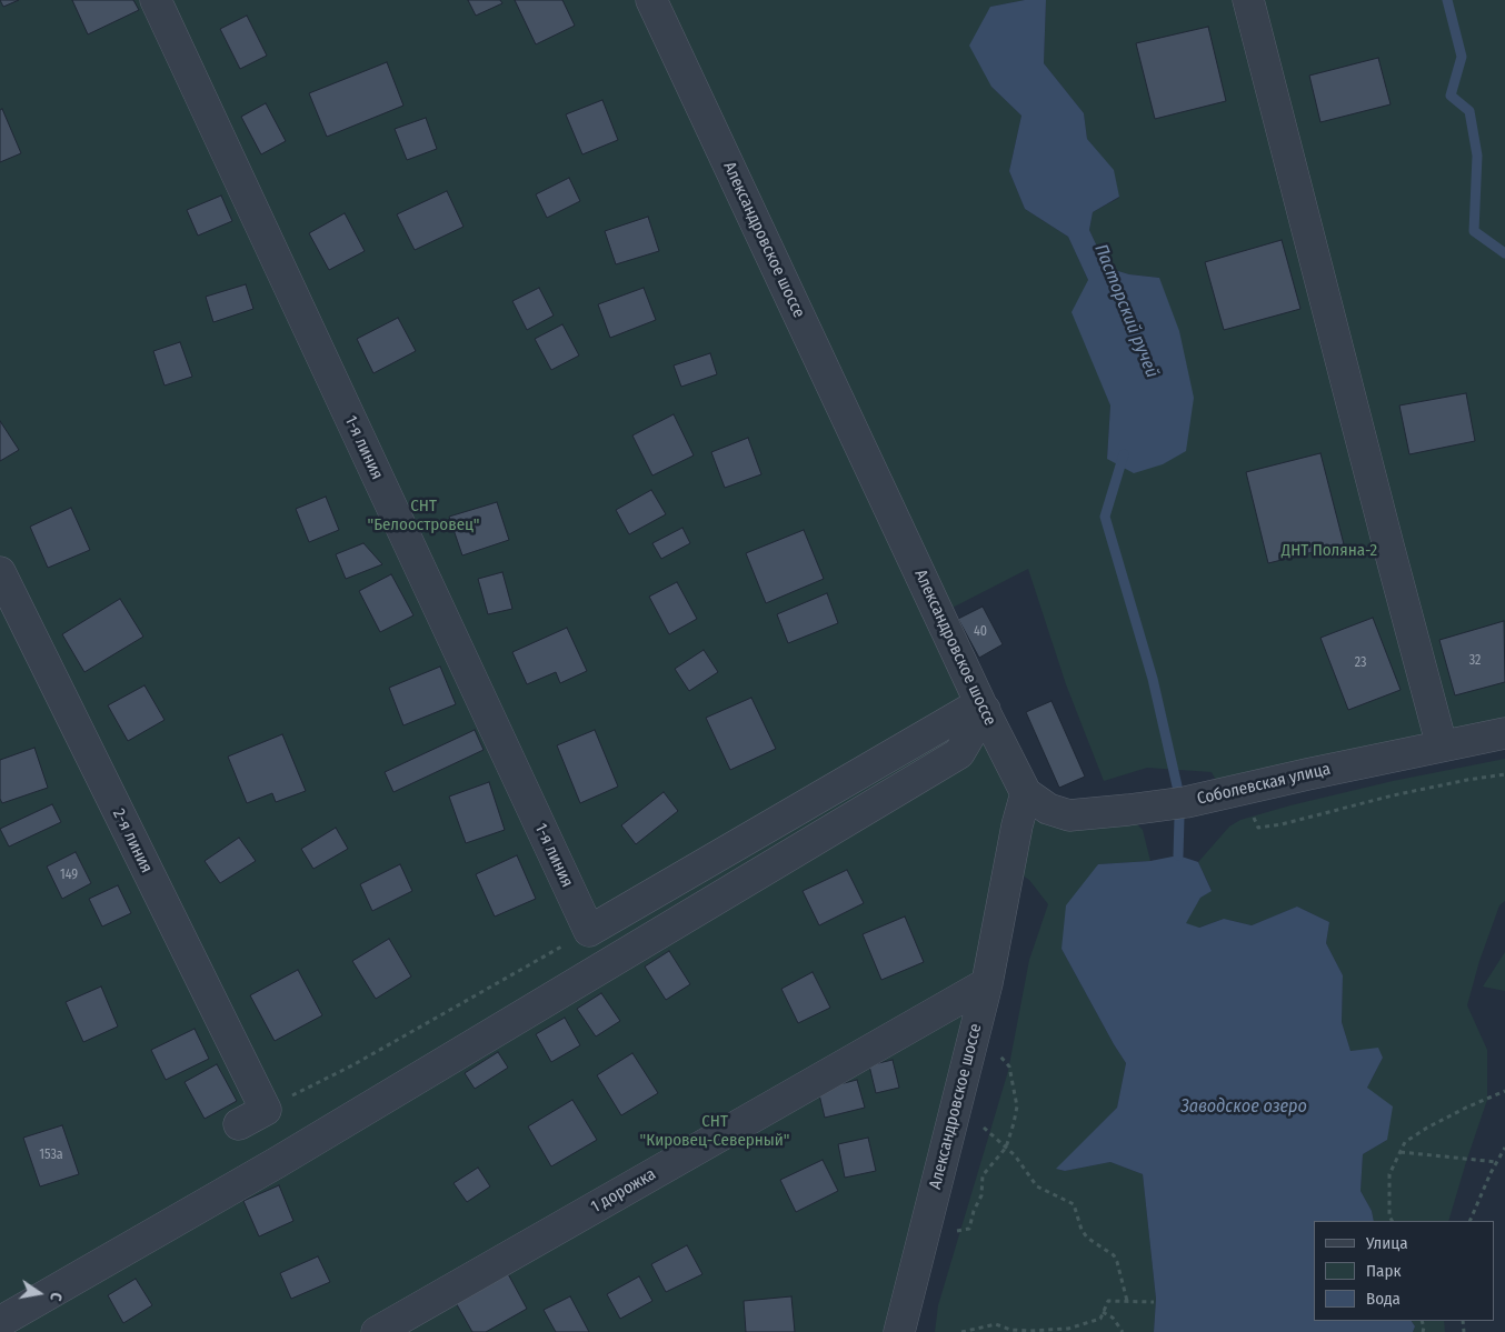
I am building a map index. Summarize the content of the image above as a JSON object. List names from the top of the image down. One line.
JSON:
{"streets":{"street":["Александровское шоссе","1-я линия","Соболевская улица","2-я линия","1 дорожка"]},"crossings":[["Александровское шоссе","Соболевская улица"],["Александровское шоссе","1 дорожка"]],"water":["Пасторский ручей","Заводское озеро"],"parks":["СНТ \"Белоостровец\"","ДНТ Поляна-2","СНТ \"Кировец-Северный\""],"house_numbers":["40","32","23","149","153а"],"legend":["Улица","Парк","Вода"],"north":"right"}
